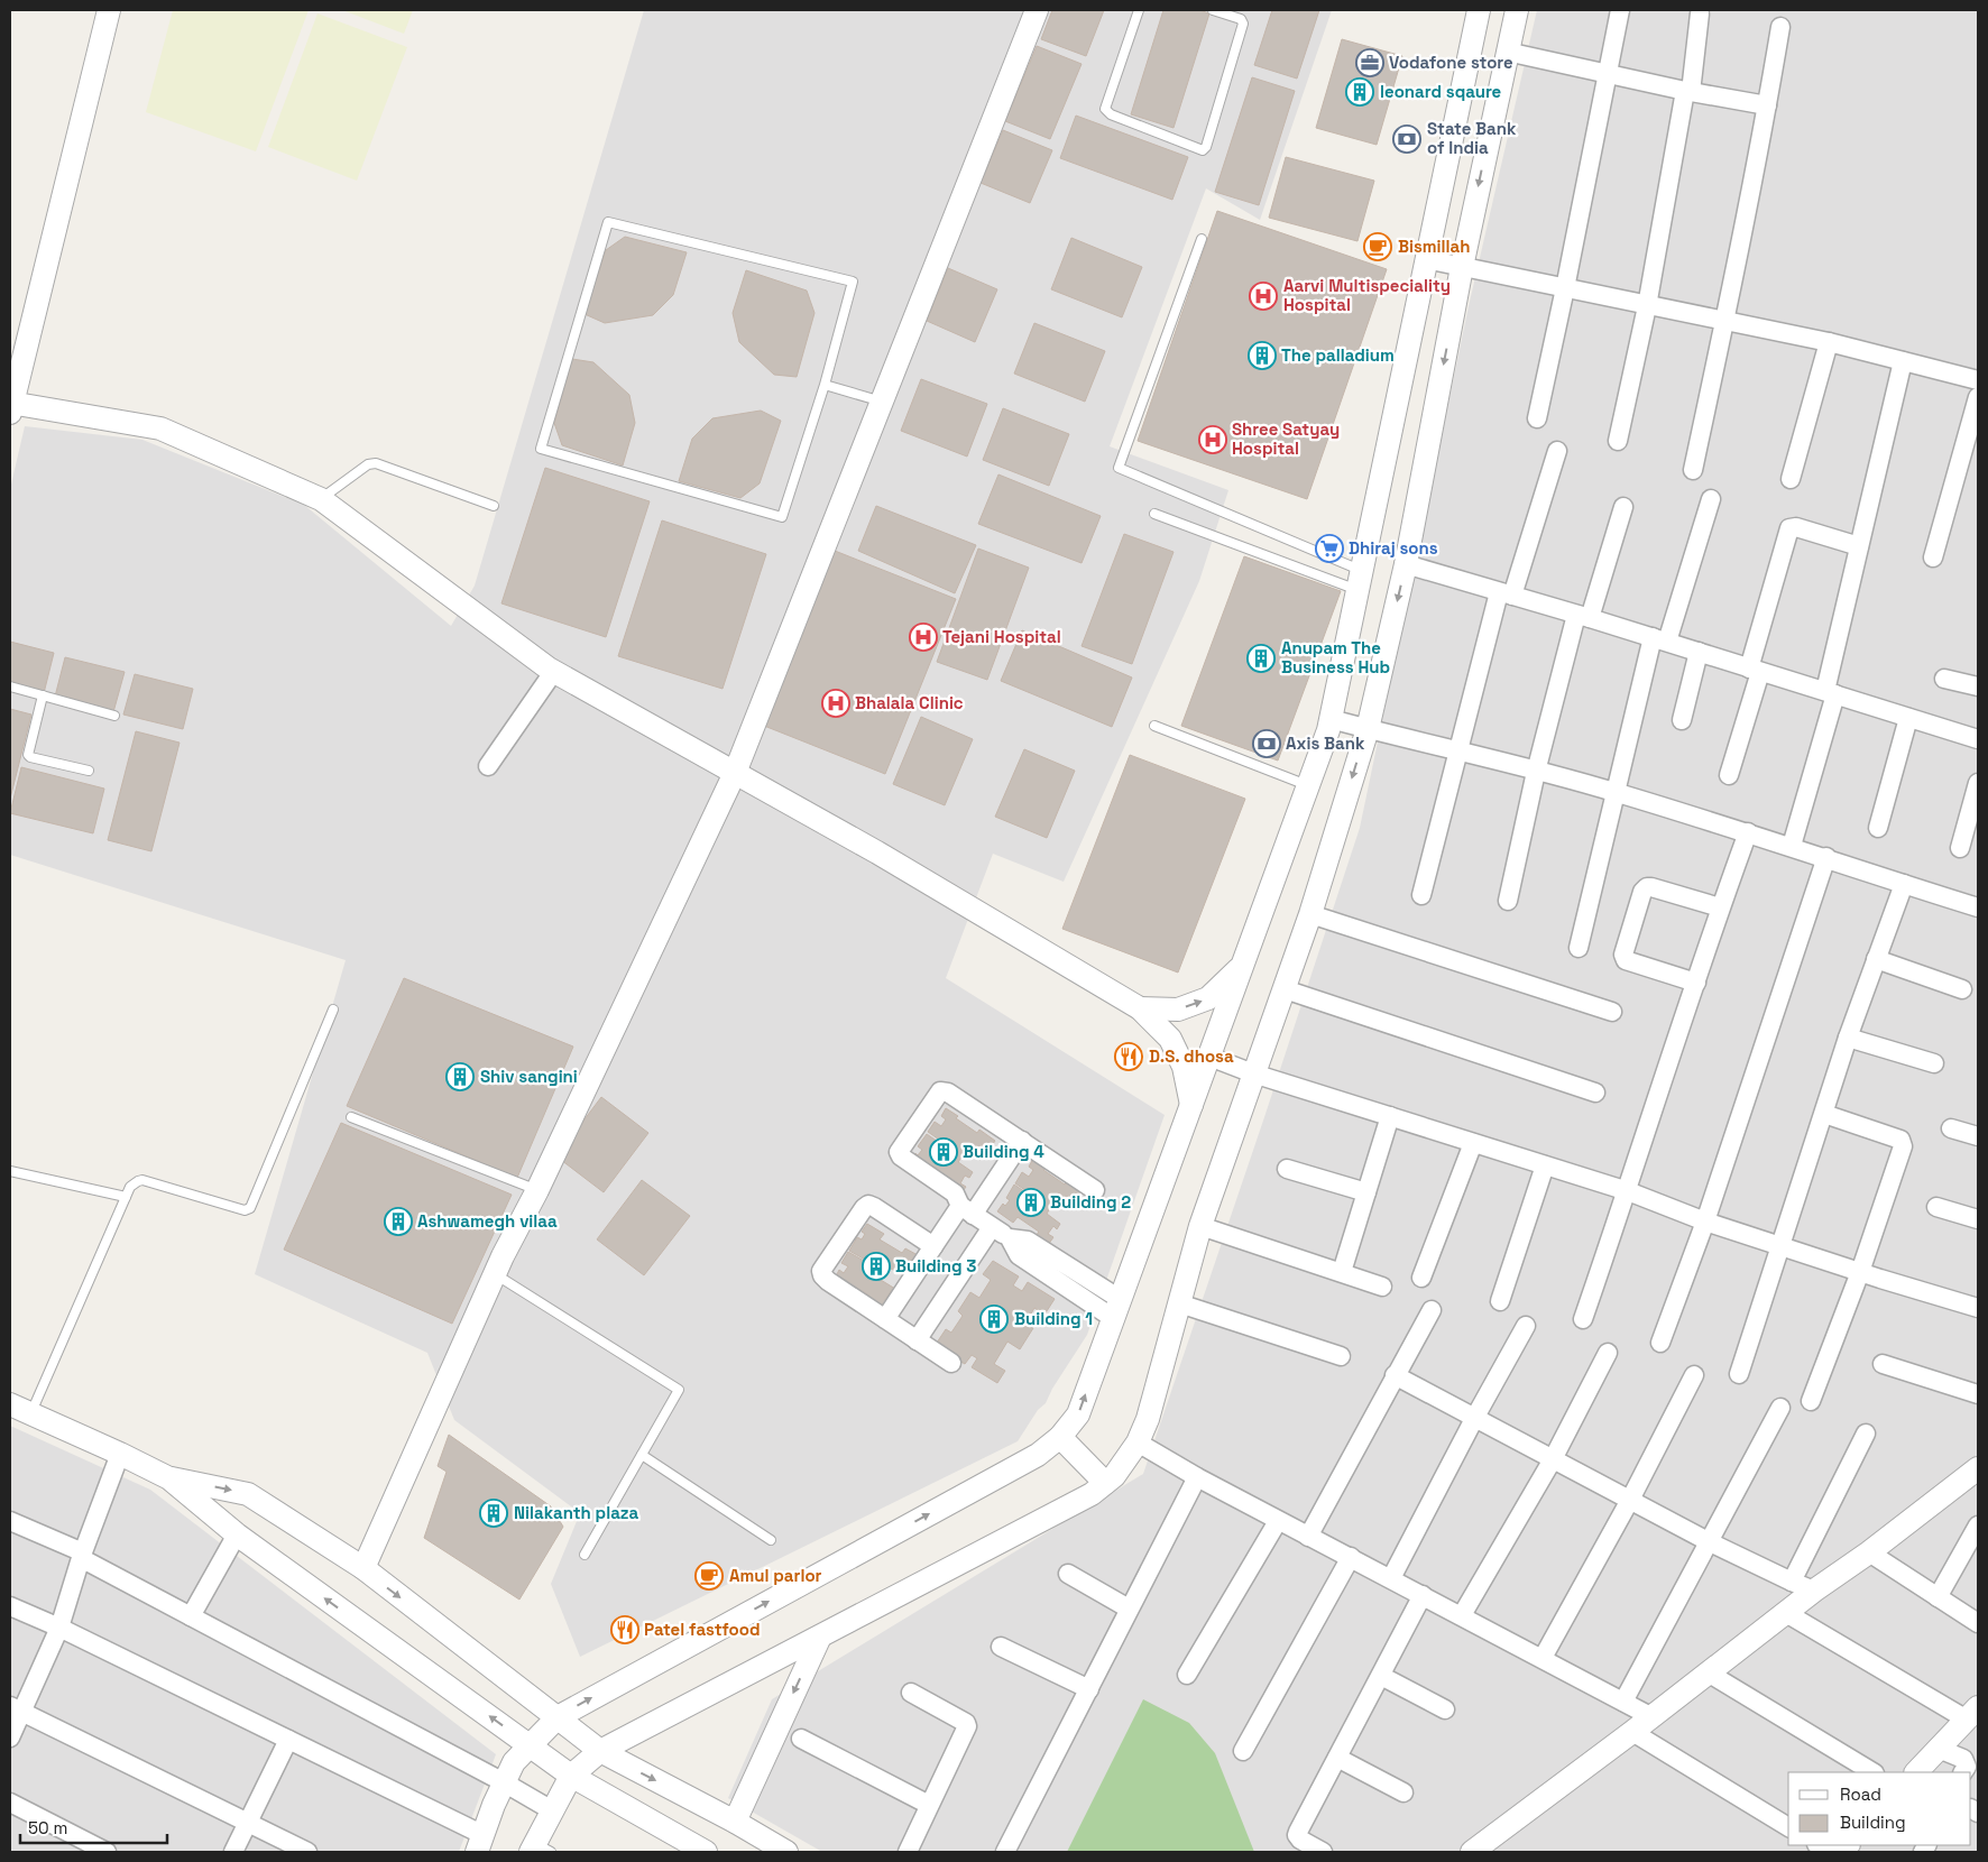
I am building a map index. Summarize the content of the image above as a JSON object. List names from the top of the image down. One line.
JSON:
{"places":{"office":["Vodafone store"],"building":["leonard sqaure","The palladium","Anupam The Business Hub","Shiv sangini","Building 4","Building 2","Ashwamegh vilaa","Building 3","Building 1","Nilakanth plaza"],"bank":["State Bank of India","Axis Bank"],"cafe":["Bismillah","Amul parlor"],"hospital":["Aarvi Multispeciality Hospital","Shree Satyay Hospital","Tejani Hospital","Bhalala Clinic"],"supermarket":["Dhiraj sons"],"restaurant":["D.S. dhosa","Patel fastfood"]},"legend":["Road","Building"],"scale_bar":"50 m"}
